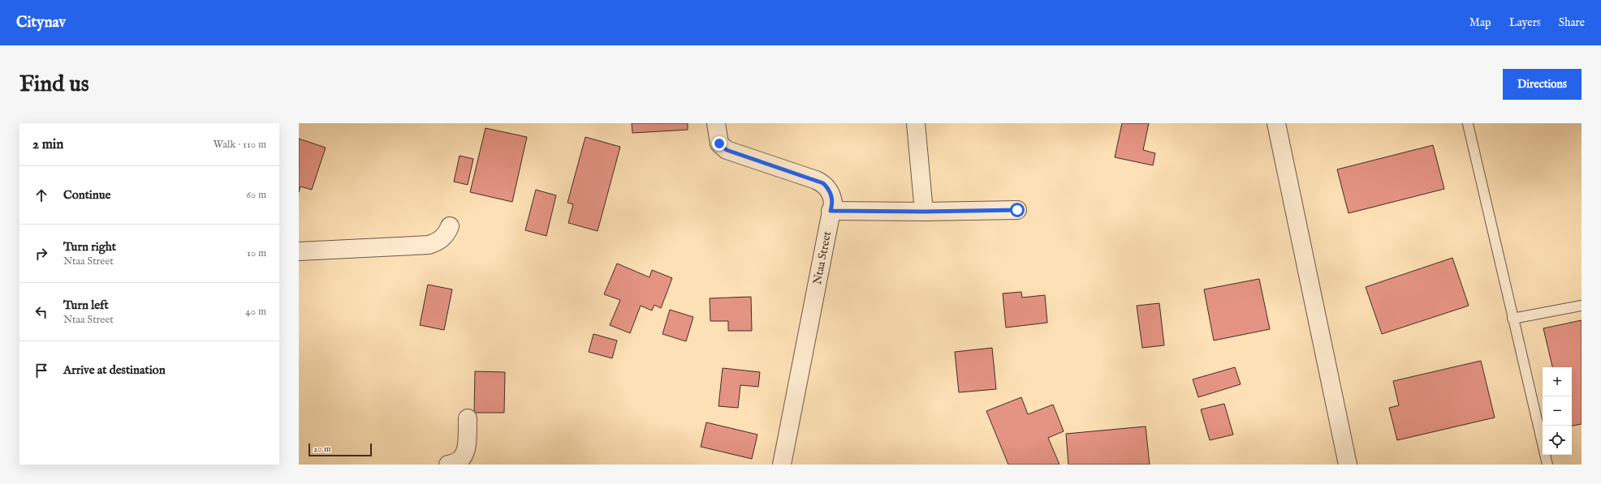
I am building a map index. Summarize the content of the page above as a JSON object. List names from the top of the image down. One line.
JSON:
{"streets":{"street":["Ntaa Street"]},"scale_bar":"20 m","page":{"header":"Citynav","nav":["Map","Layers","Share"],"buttons":"Directions","title":"Find us","heading":["2 min","Walk · 110 m"],"list":[["Continue","60 m"],["Turn right","Ntaa Street","10 m"],["Turn left","Ntaa Street","40 m"],"Arrive at destination"],"map_buttons":["+","−"],"scale":"20 m"}}
